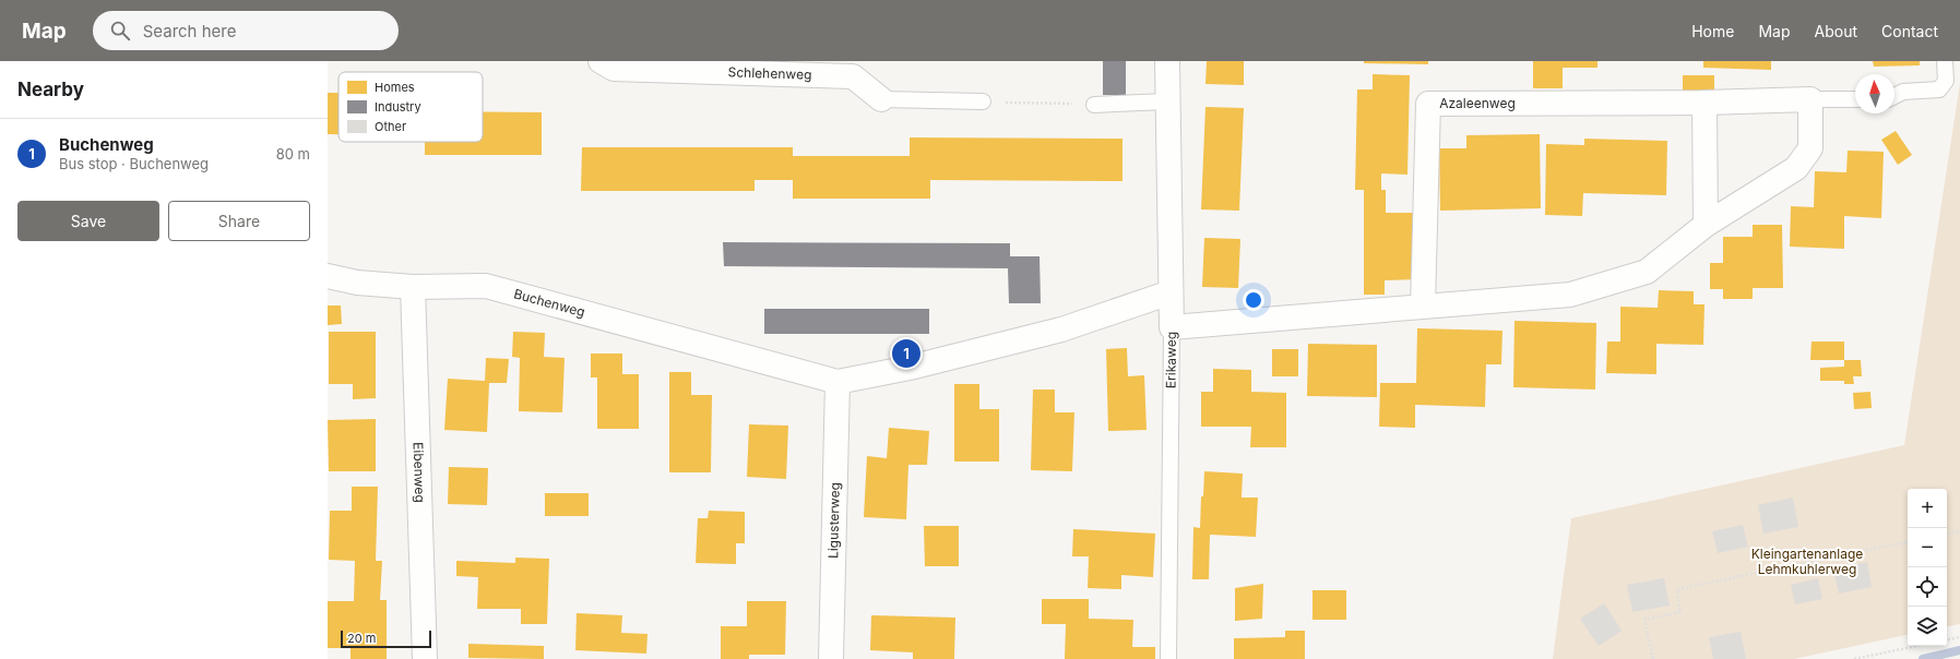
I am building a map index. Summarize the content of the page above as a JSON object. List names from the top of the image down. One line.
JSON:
{"streets":{"street":["Schlehenweg","Azaleenweg","Buchenweg","Erikaweg","Eibenweg","Ligusterweg"]},"crossings":[["Buchenweg","Erikaweg"],["Buchenweg","Eibenweg"],["Buchenweg","Ligusterweg"]],"parks":["Kleingartenanlage Lehmkuhlerweg"],"legend":["Homes","Industry","Other"],"scale_bar":"20 m","north":"top","page":{"header":"Map","search":"Search here","nav":["Home","Map","About","Contact"],"heading":"Nearby","list":[{"mark":"1","name":"Buchenweg","note":"Bus stop · Buchenweg","value":"80 m"}],"buttons":["Save","Share"],"pins":"1","map_buttons":["+","−"],"scale":"20 m"}}
